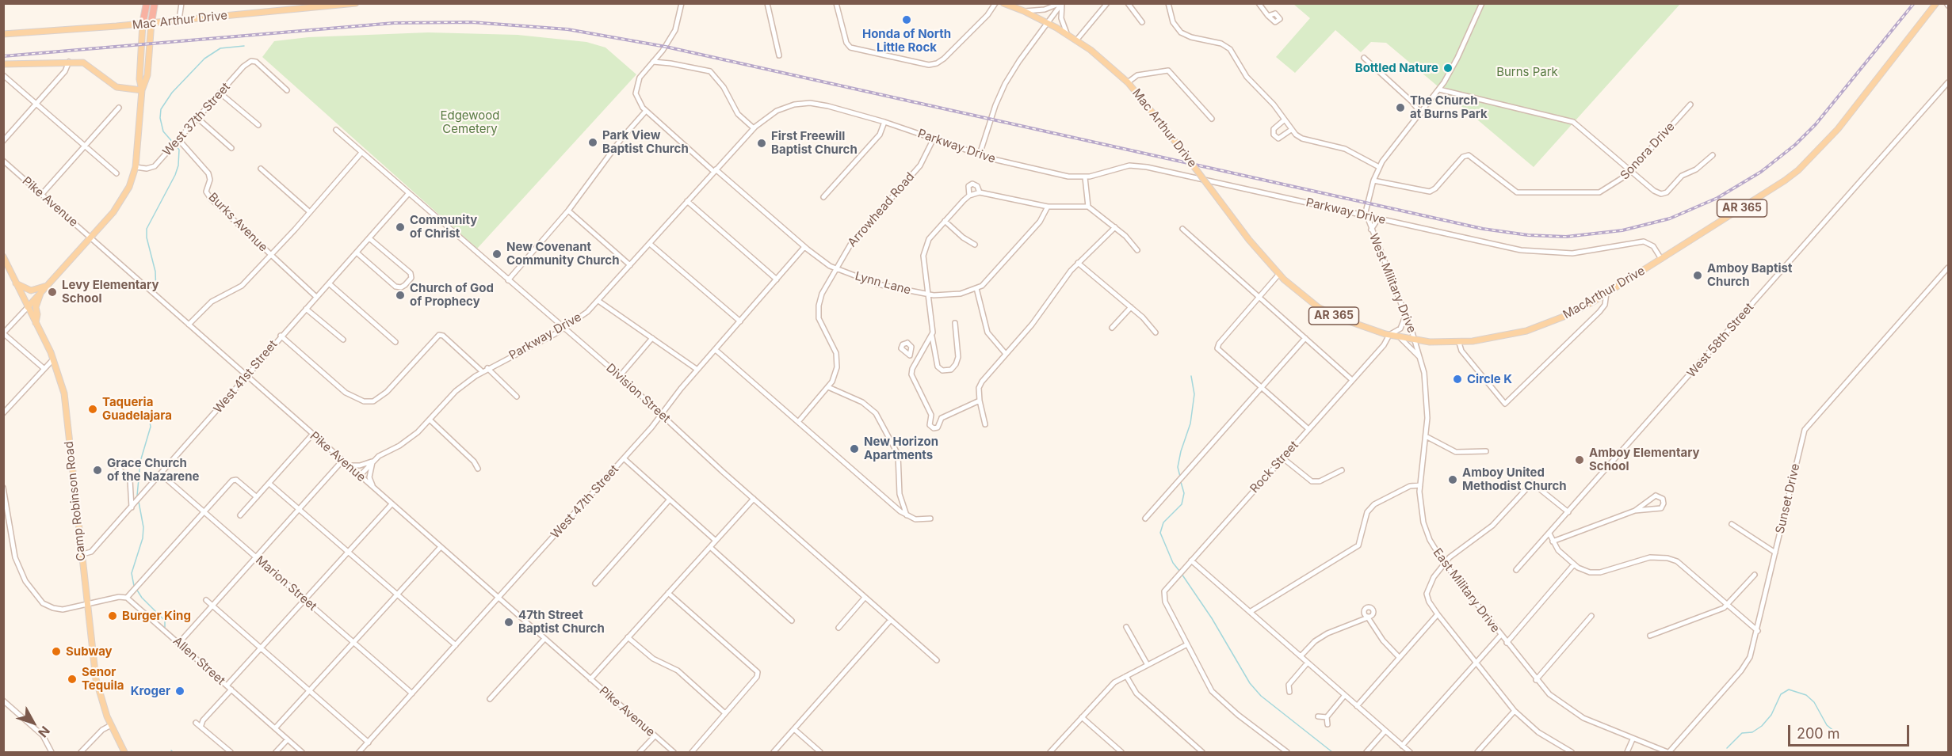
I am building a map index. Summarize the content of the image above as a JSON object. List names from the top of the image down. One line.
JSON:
{"streets":{"main road":["Mac Arthur Drive","AR 365","MacArthur Drive","Camp Robinson Road"],"street":["West 37th Street","Parkway Drive","Sonora Drive","Pike Avenue","Arrowhead Road","Burks Avenue","Lynn Lane","West Military Drive","West 58th Street","West 41st Street","Division Street","Rock Street","Sunset Drive","West 47th Street","Marion Street","East Military Drive","Allen Street"]},"crossings":[["Mac Arthur Drive","MacArthur Drive"],["West 37th Street","Burks Avenue"],["Parkway Drive","Pike Avenue"],["Parkway Drive","Arrowhead Road"],["Parkway Drive","Lynn Lane"],["Parkway Drive","West Military Drive"],["Parkway Drive","MacArthur Drive"],["Parkway Drive","Division Street"],["Pike Avenue","West 41st Street"],["Pike Avenue","West 47th Street"],["Arrowhead Road","Lynn Lane"],["Burks Avenue","West 41st Street"],["Lynn Lane","West 47th Street"],["West Military Drive","MacArthur Drive"],["West Military Drive","Rock Street"],["West Military Drive","East Military Drive"],["MacArthur Drive","Rock Street"],["MacArthur Drive","East Military Drive"],["West 41st Street","Division Street"],["West 41st Street","Camp Robinson Road"],["West 41st Street","Marion Street"],["Division Street","West 47th Street"],["Sunset Drive","East Military Drive"],["West 47th Street","Marion Street"]],"parks":["Burns Park","Edgewood Cemetery"],"places":["Honda of North Little Rock","Bottled Nature","The Church at Burns Park","Park View Baptist Church","First Freewill Baptist Church","Community of Christ","New Covenant Community Church","Amboy Baptist Church","Levy Elementary School","Church of God of Prophecy","Circle K","Taqueria Guadelajara","New Horizon Apartments","Amboy Elementary School","Grace Church of the Nazarene","Amboy United Methodist Church","Burger King","47th Street Baptist Church","Subway","Senor Tequila","Kroger"],"scale_bar":"200 m","north":"bottom right"}
